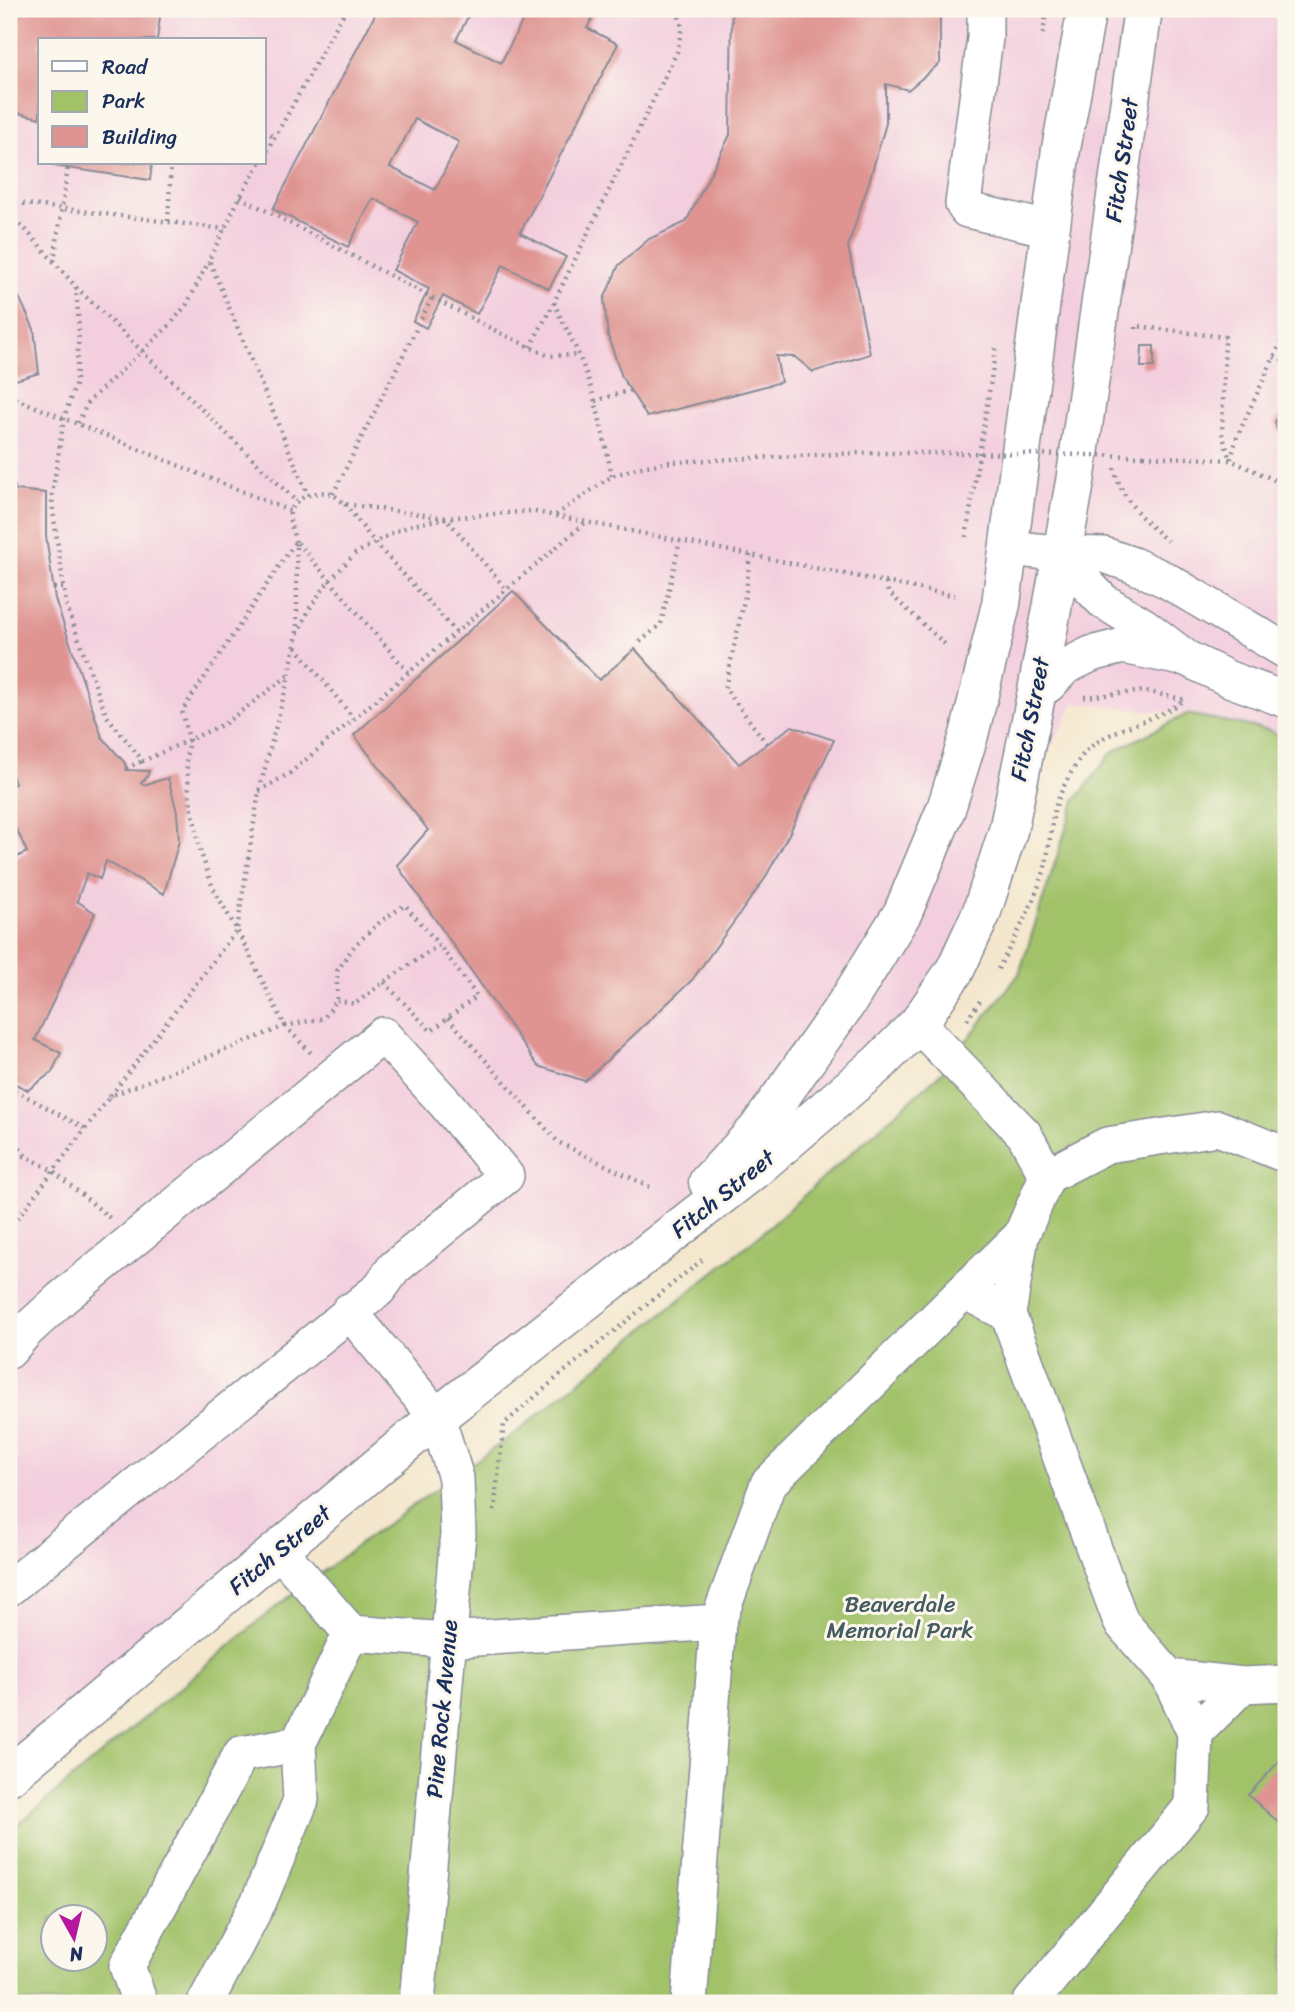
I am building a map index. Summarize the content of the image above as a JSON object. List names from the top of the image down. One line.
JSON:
{"streets":{"main road":["Fitch Street"],"street":["Pine Rock Avenue"]},"crossings":[["Fitch Street","Pine Rock Avenue"]],"parks":["Beaverdale Memorial Park"],"legend":["Road","Park","Building"],"north":"bottom"}
